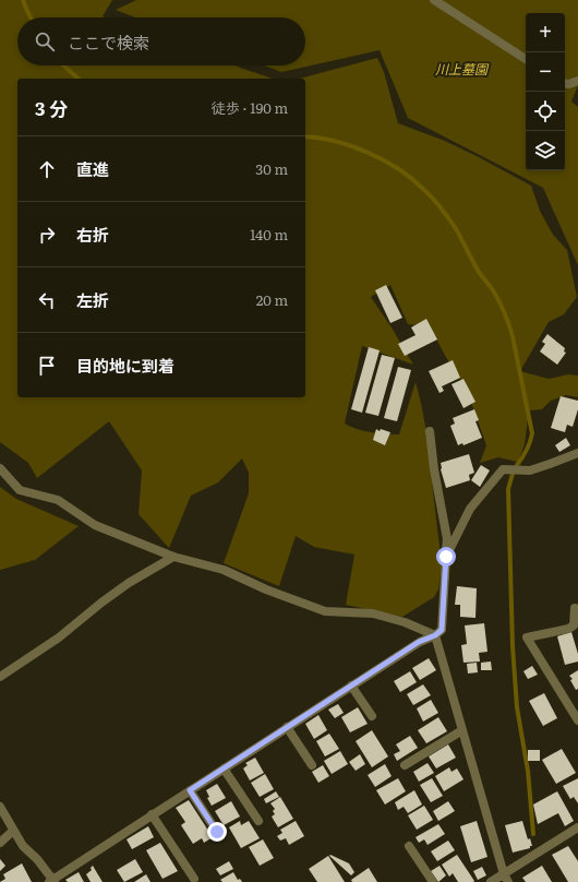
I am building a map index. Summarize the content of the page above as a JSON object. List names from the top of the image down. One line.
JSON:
{"parks":["川上墓園"],"page":{"map_buttons":["+","−"],"search":"ここで検索","heading":["3 分","徒歩 · 190 m"],"list":[["直進","30 m"],["右折","140 m"],["左折","20 m"],"目的地に到着"]}}
